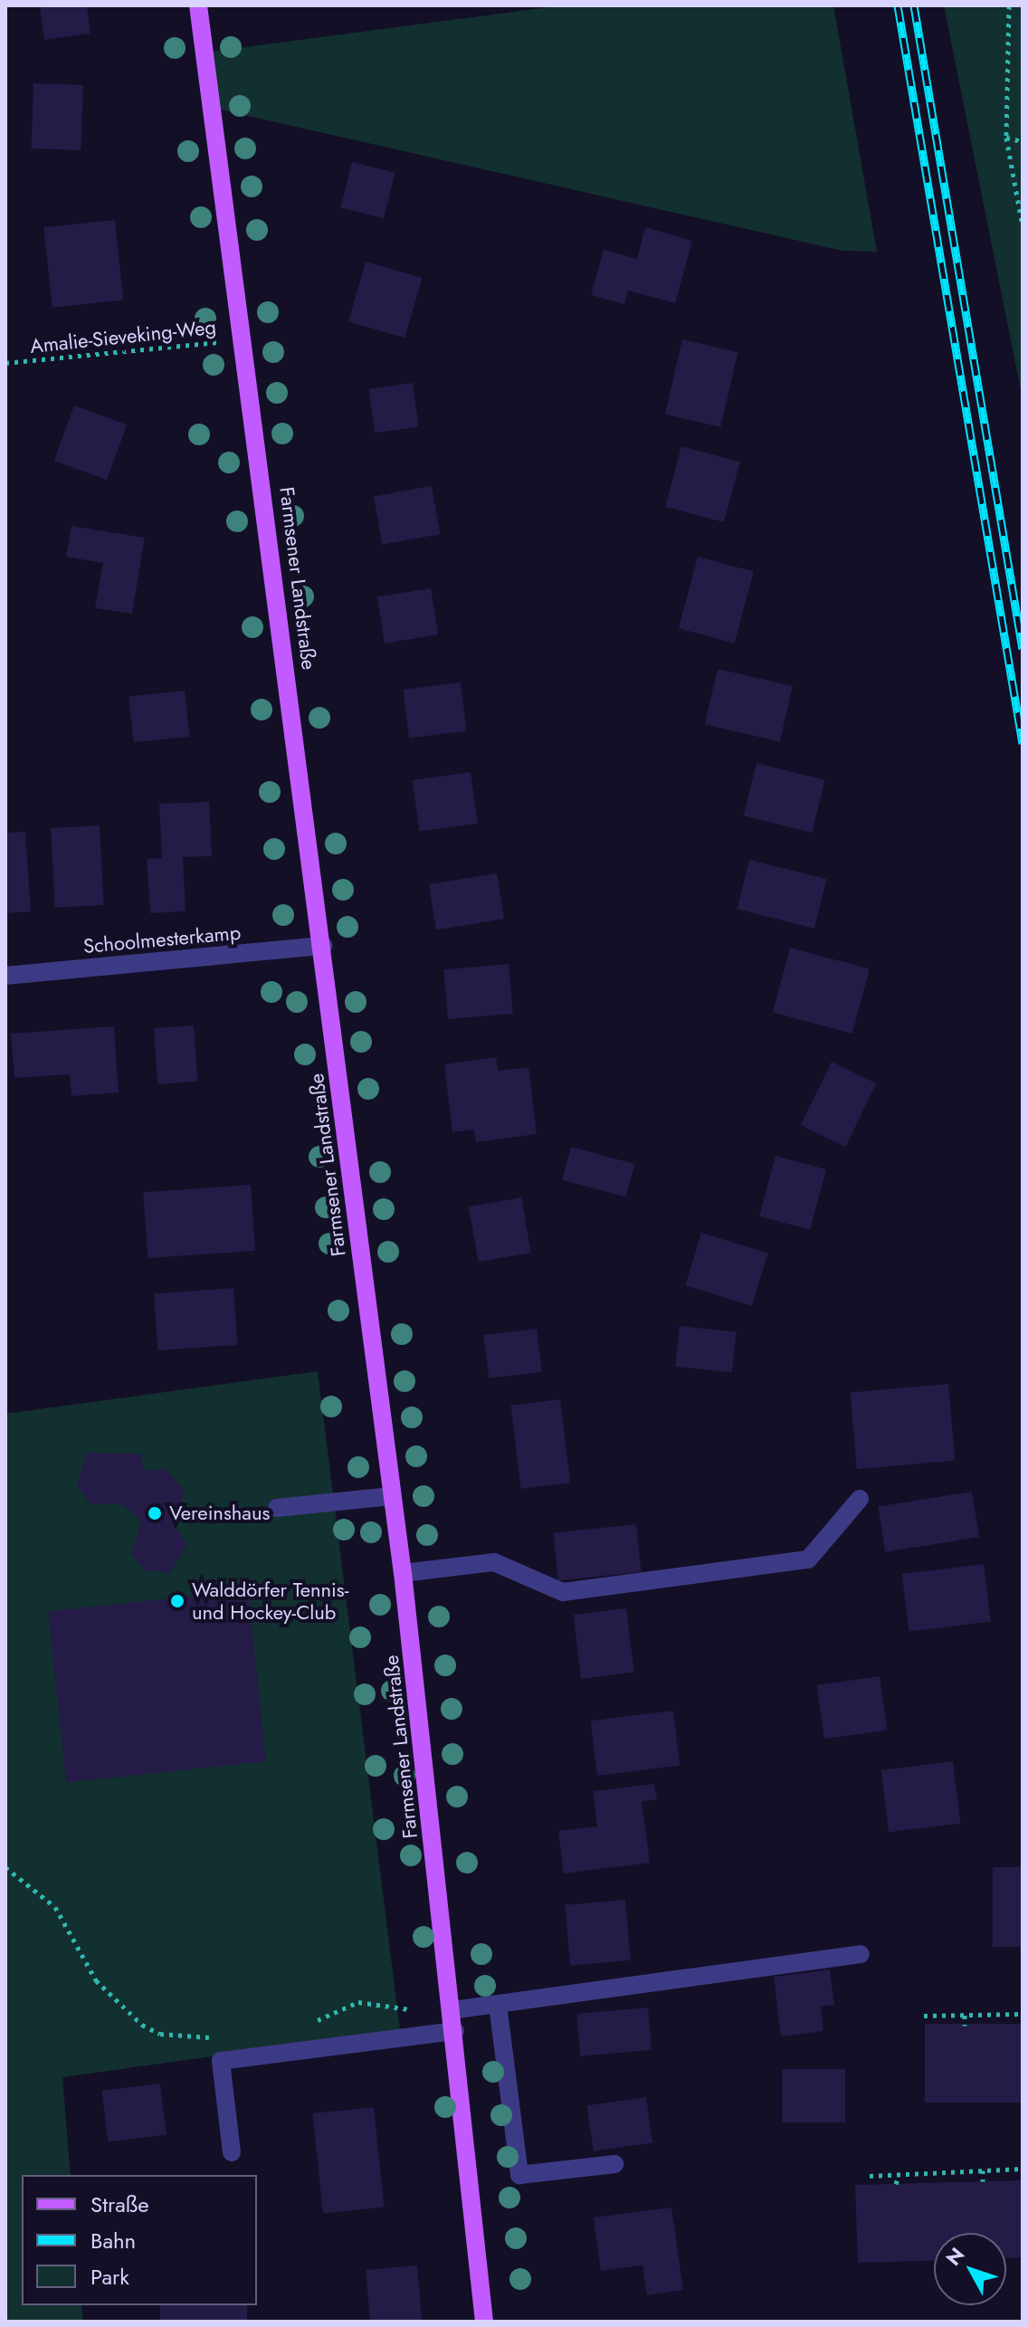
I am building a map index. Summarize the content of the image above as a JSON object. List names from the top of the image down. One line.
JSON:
{"streets":{"main road":["Farmsener Landstraße"],"street":["Schoolmesterkamp"],"path":["Amalie-Sieveking-Weg"]},"crossings":[["Amalie-Sieveking-Weg","Farmsener Landstraße"],["Farmsener Landstraße","Schoolmesterkamp"]],"places":["Vereinshaus","Walddörfer Tennis- und Hockey-Club"],"legend":["Straße","Bahn","Park"],"north":"top left"}
